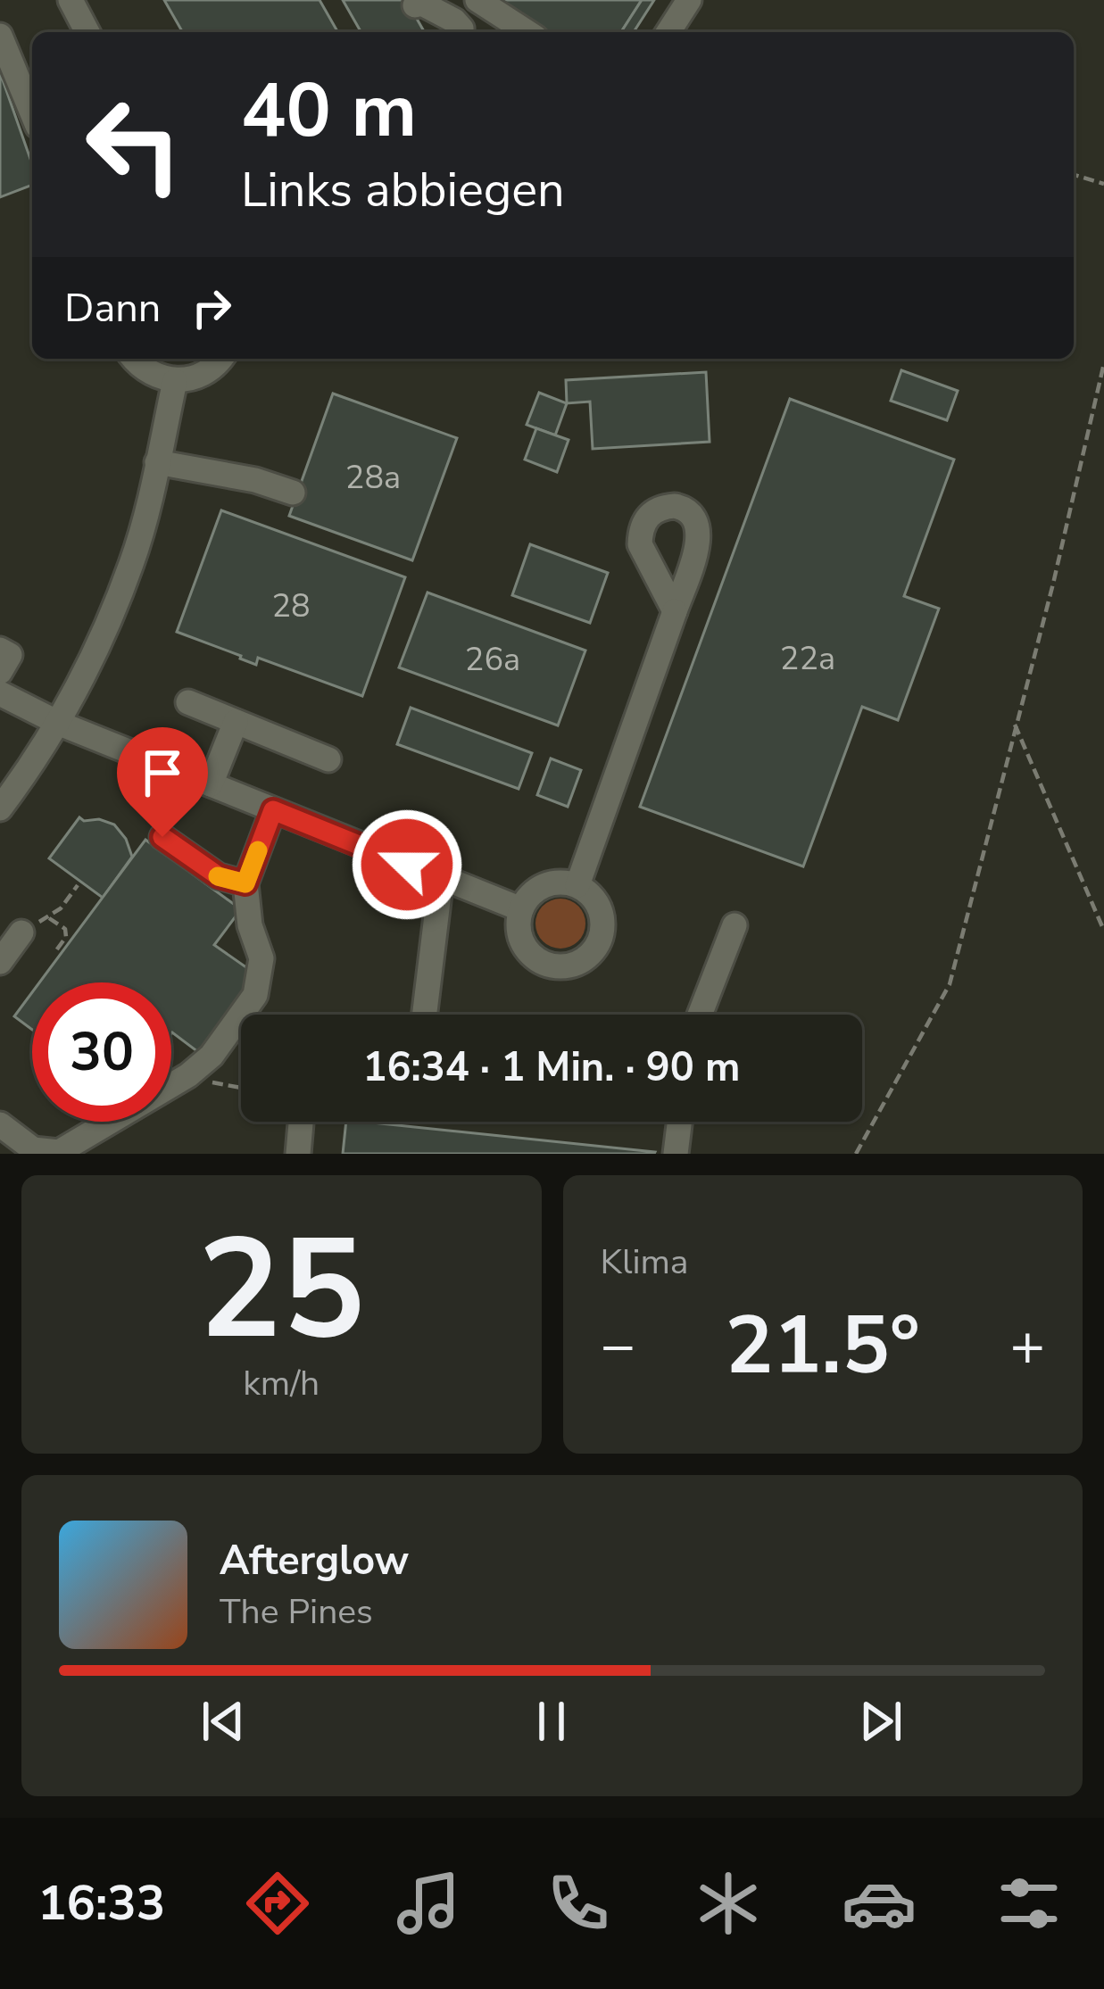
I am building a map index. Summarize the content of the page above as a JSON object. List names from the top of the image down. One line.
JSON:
{"house_numbers":["28a","28","22a","26a"],"page":{"turn":["40 m","Links abbiegen"],"then":"Dann","limit":"30","trip":"16:34 · 1 Min. · 90 m","tile":[["25","km/h"],"Klima"],"heat":["−","21.5°","+"],"song":["Afterglow","The Pines"],"tabs":"16:33"}}
